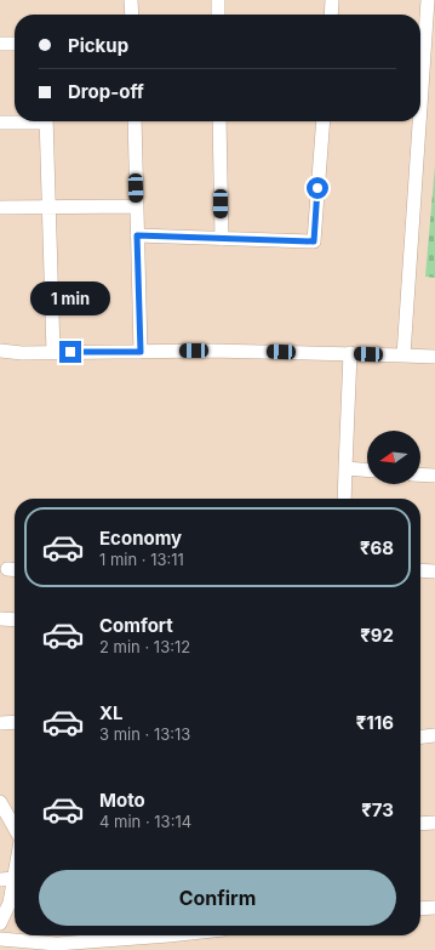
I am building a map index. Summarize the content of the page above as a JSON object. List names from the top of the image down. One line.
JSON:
{"north":"left","page":{"banner":["Pickup","Drop-off"],"bubble":"1 min","list":[{"name":"Economy","note":"1 min · 13:11","value":"₹68"},{"name":"Comfort","note":"2 min · 13:12","value":"₹92"},{"name":"XL","note":"3 min · 13:13","value":"₹116"},{"name":"Moto","note":"4 min · 13:14","value":"₹73"}],"buttons":"Confirm"}}
